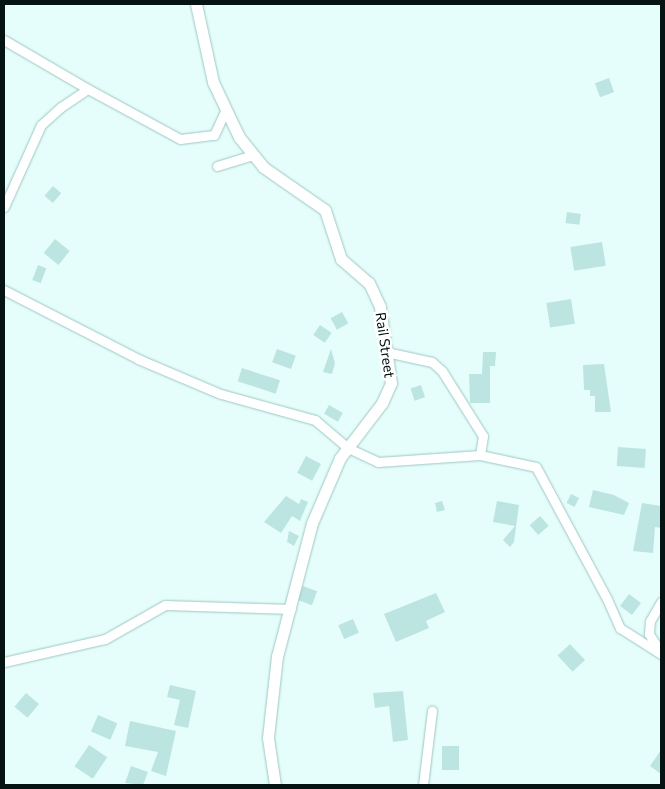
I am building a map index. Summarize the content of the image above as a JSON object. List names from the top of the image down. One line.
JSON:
{"streets":{"street":["Rail Street"]}}
